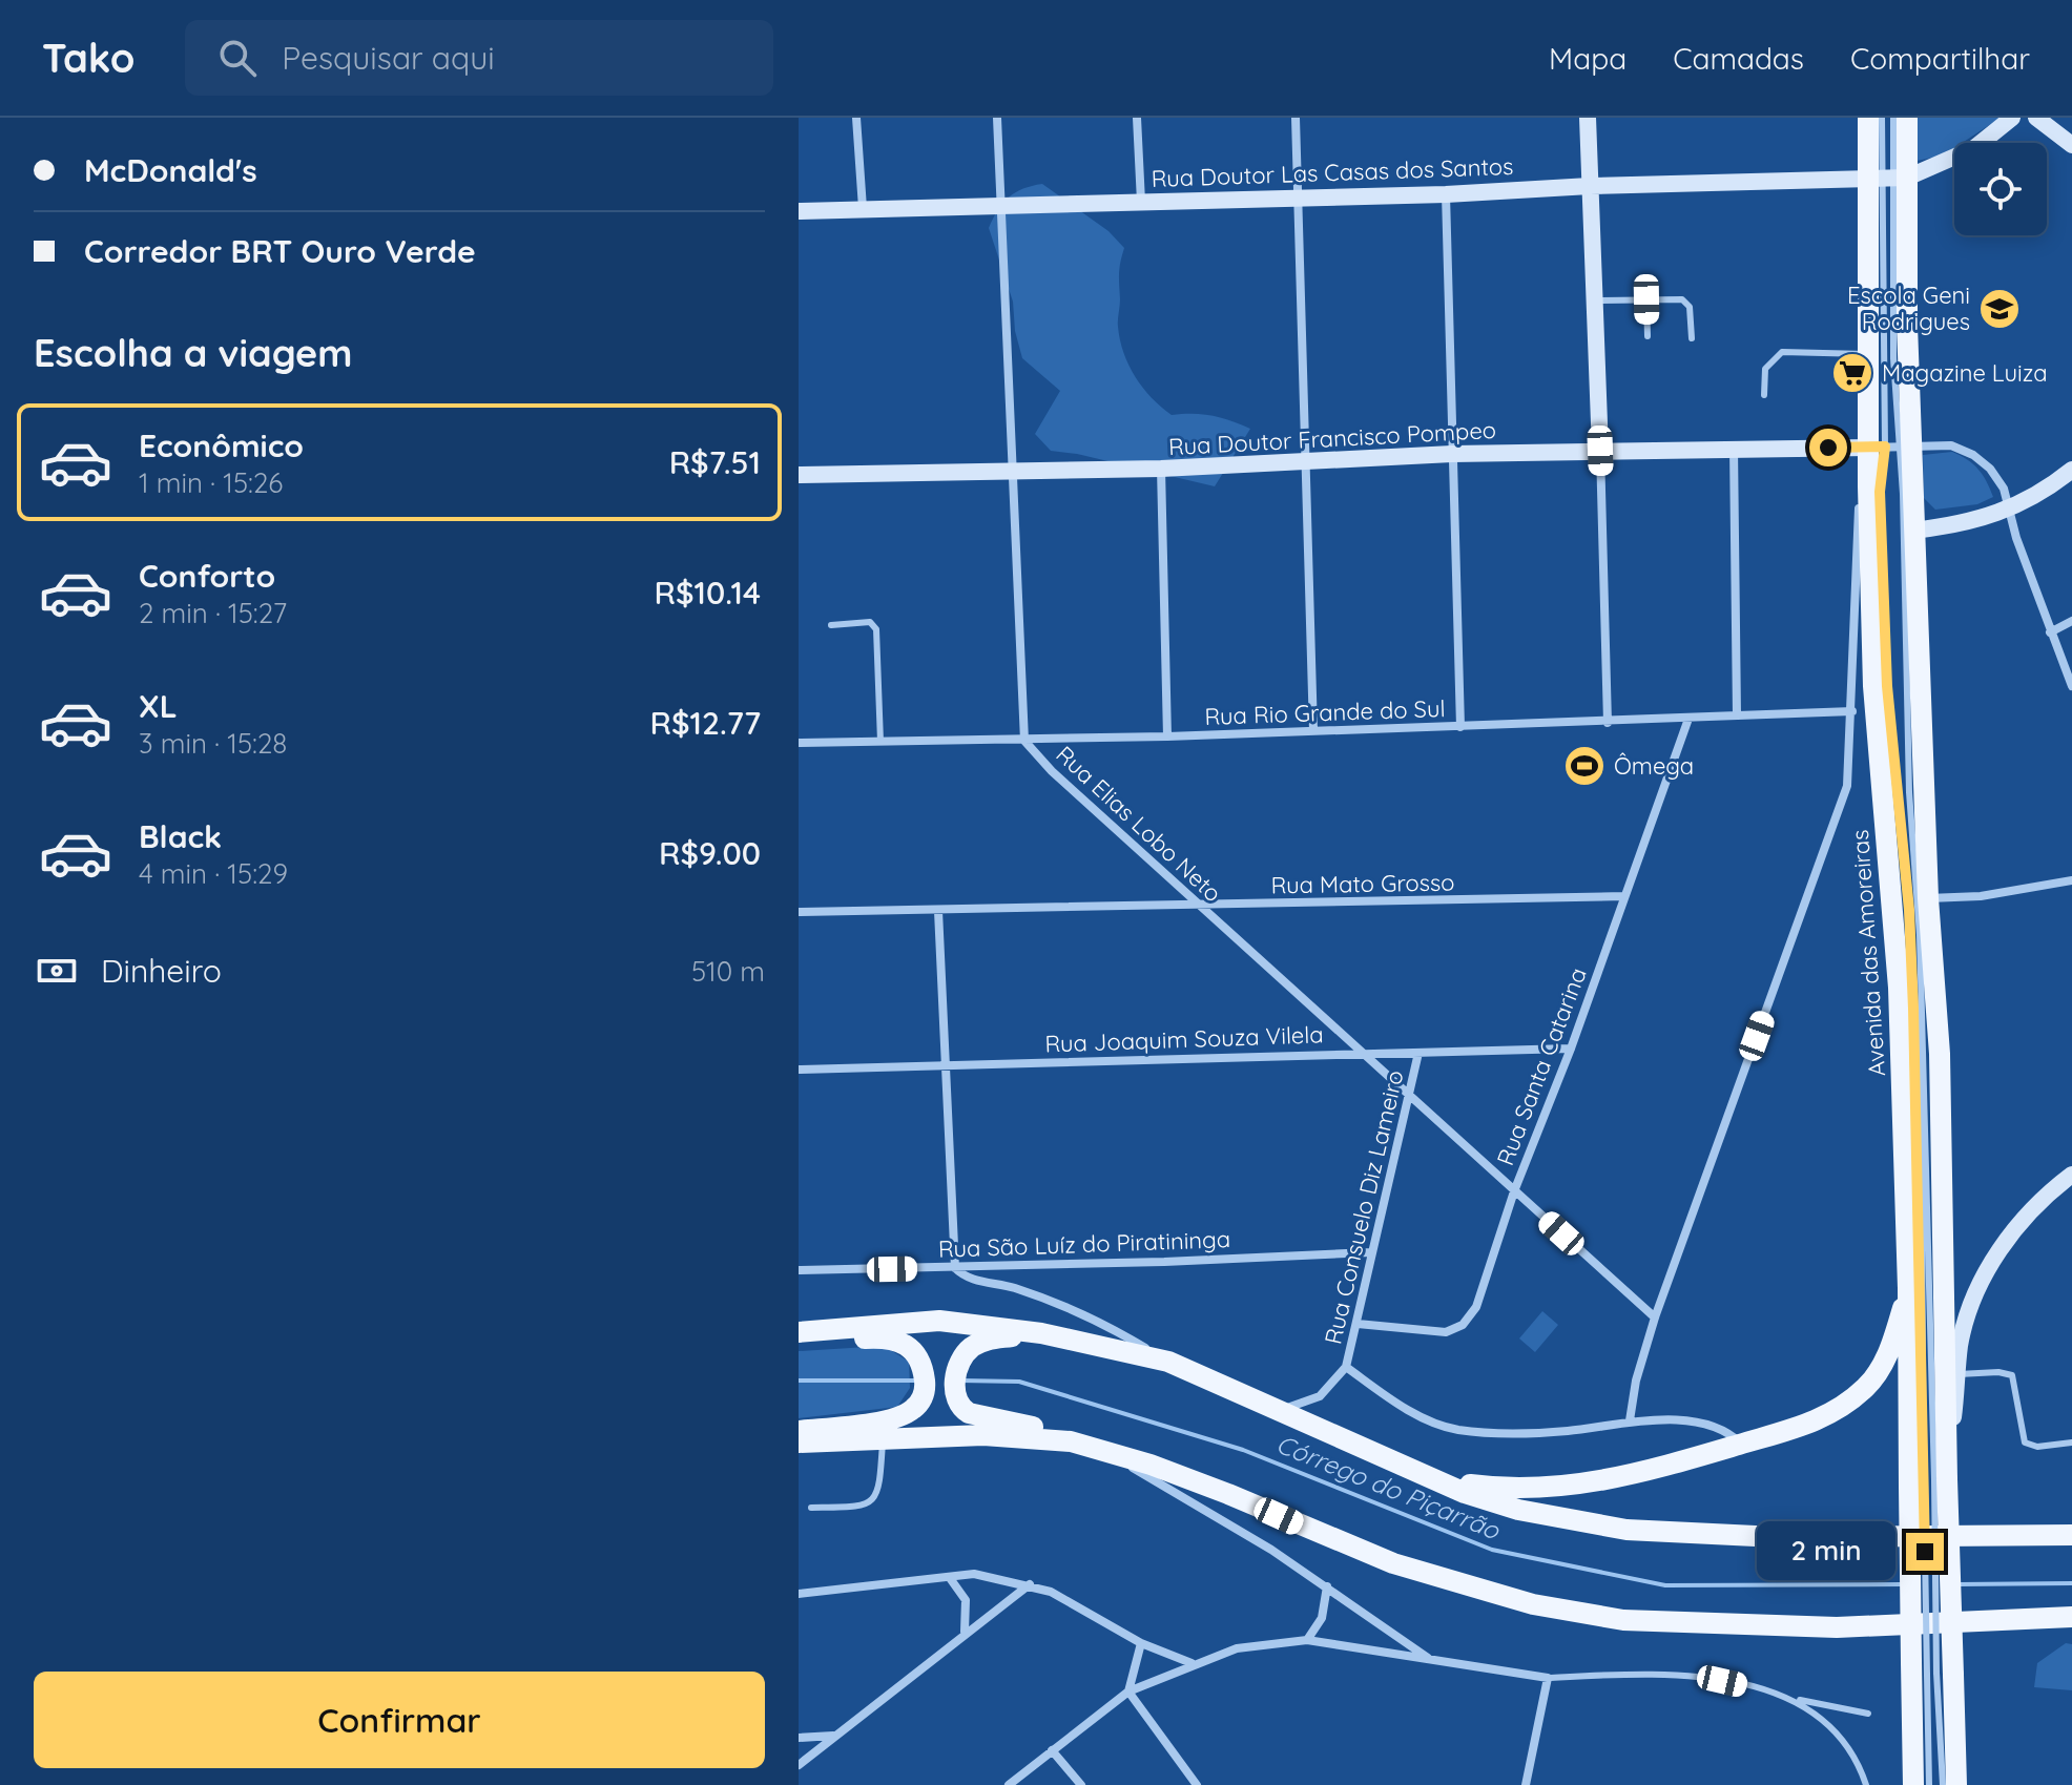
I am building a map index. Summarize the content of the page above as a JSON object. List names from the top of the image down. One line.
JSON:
{"streets":{"main road":["Avenida das Amoreiras"],"street":["Rua Doutor Las Casas dos Santos","Rua Doutor Francisco Pompeo","Rua Rio Grande do Sul","Rua Elias Lobo Neto","Rua Mato Grosso","Rua Joaquim Souza Vilela","Rua Santa Catarina","Rua Consuelo Diz Lameiro","Rua São Luíz do Piratininga"]},"crossings":[["Rua Doutor Las Casas dos Santos","Rua Elias Lobo Neto"],["Rua Doutor Las Casas dos Santos","Avenida das Amoreiras"],["Rua Doutor Francisco Pompeo","Rua Elias Lobo Neto"],["Rua Doutor Francisco Pompeo","Avenida das Amoreiras"],["Rua Rio Grande do Sul","Rua Elias Lobo Neto"],["Rua Rio Grande do Sul","Rua Santa Catarina"],["Rua Elias Lobo Neto","Rua Mato Grosso"],["Rua Elias Lobo Neto","Rua Joaquim Souza Vilela"],["Rua Elias Lobo Neto","Rua Santa Catarina"],["Rua Elias Lobo Neto","Rua Consuelo Diz Lameiro"],["Rua Mato Grosso","Rua Santa Catarina"],["Rua Joaquim Souza Vilela","Rua Santa Catarina"],["Rua Joaquim Souza Vilela","Rua Consuelo Diz Lameiro"],["Rua Santa Catarina","Rua Consuelo Diz Lameiro"],["Rua Consuelo Diz Lameiro","Rua São Luíz do Piratininga"]],"water":["Córrego do Piçarrão"],"places":{"school or university":["Escola Geni Rodrigues"],"supermarket":["Magazine Luiza"],"sports":["Ômega"]},"page":{"header":"Tako","search":"Pesquisar aqui","nav":["Mapa","Camadas","Compartilhar"],"banner":["McDonald's","Corredor BRT Ouro Verde"],"heading":"Escolha a viagem","list":[{"name":"Econômico","note":"1 min · 15:26","value":"R$7.51"},{"name":"Conforto","note":"2 min · 15:27","value":"R$10.14"},{"name":"XL","note":"3 min · 15:28","value":"R$12.77"},{"name":"Black","note":"4 min · 15:29","value":"R$9.00"}],"pay":["Dinheiro","510 m"],"bubble":"2 min","buttons":"Confirmar"}}
